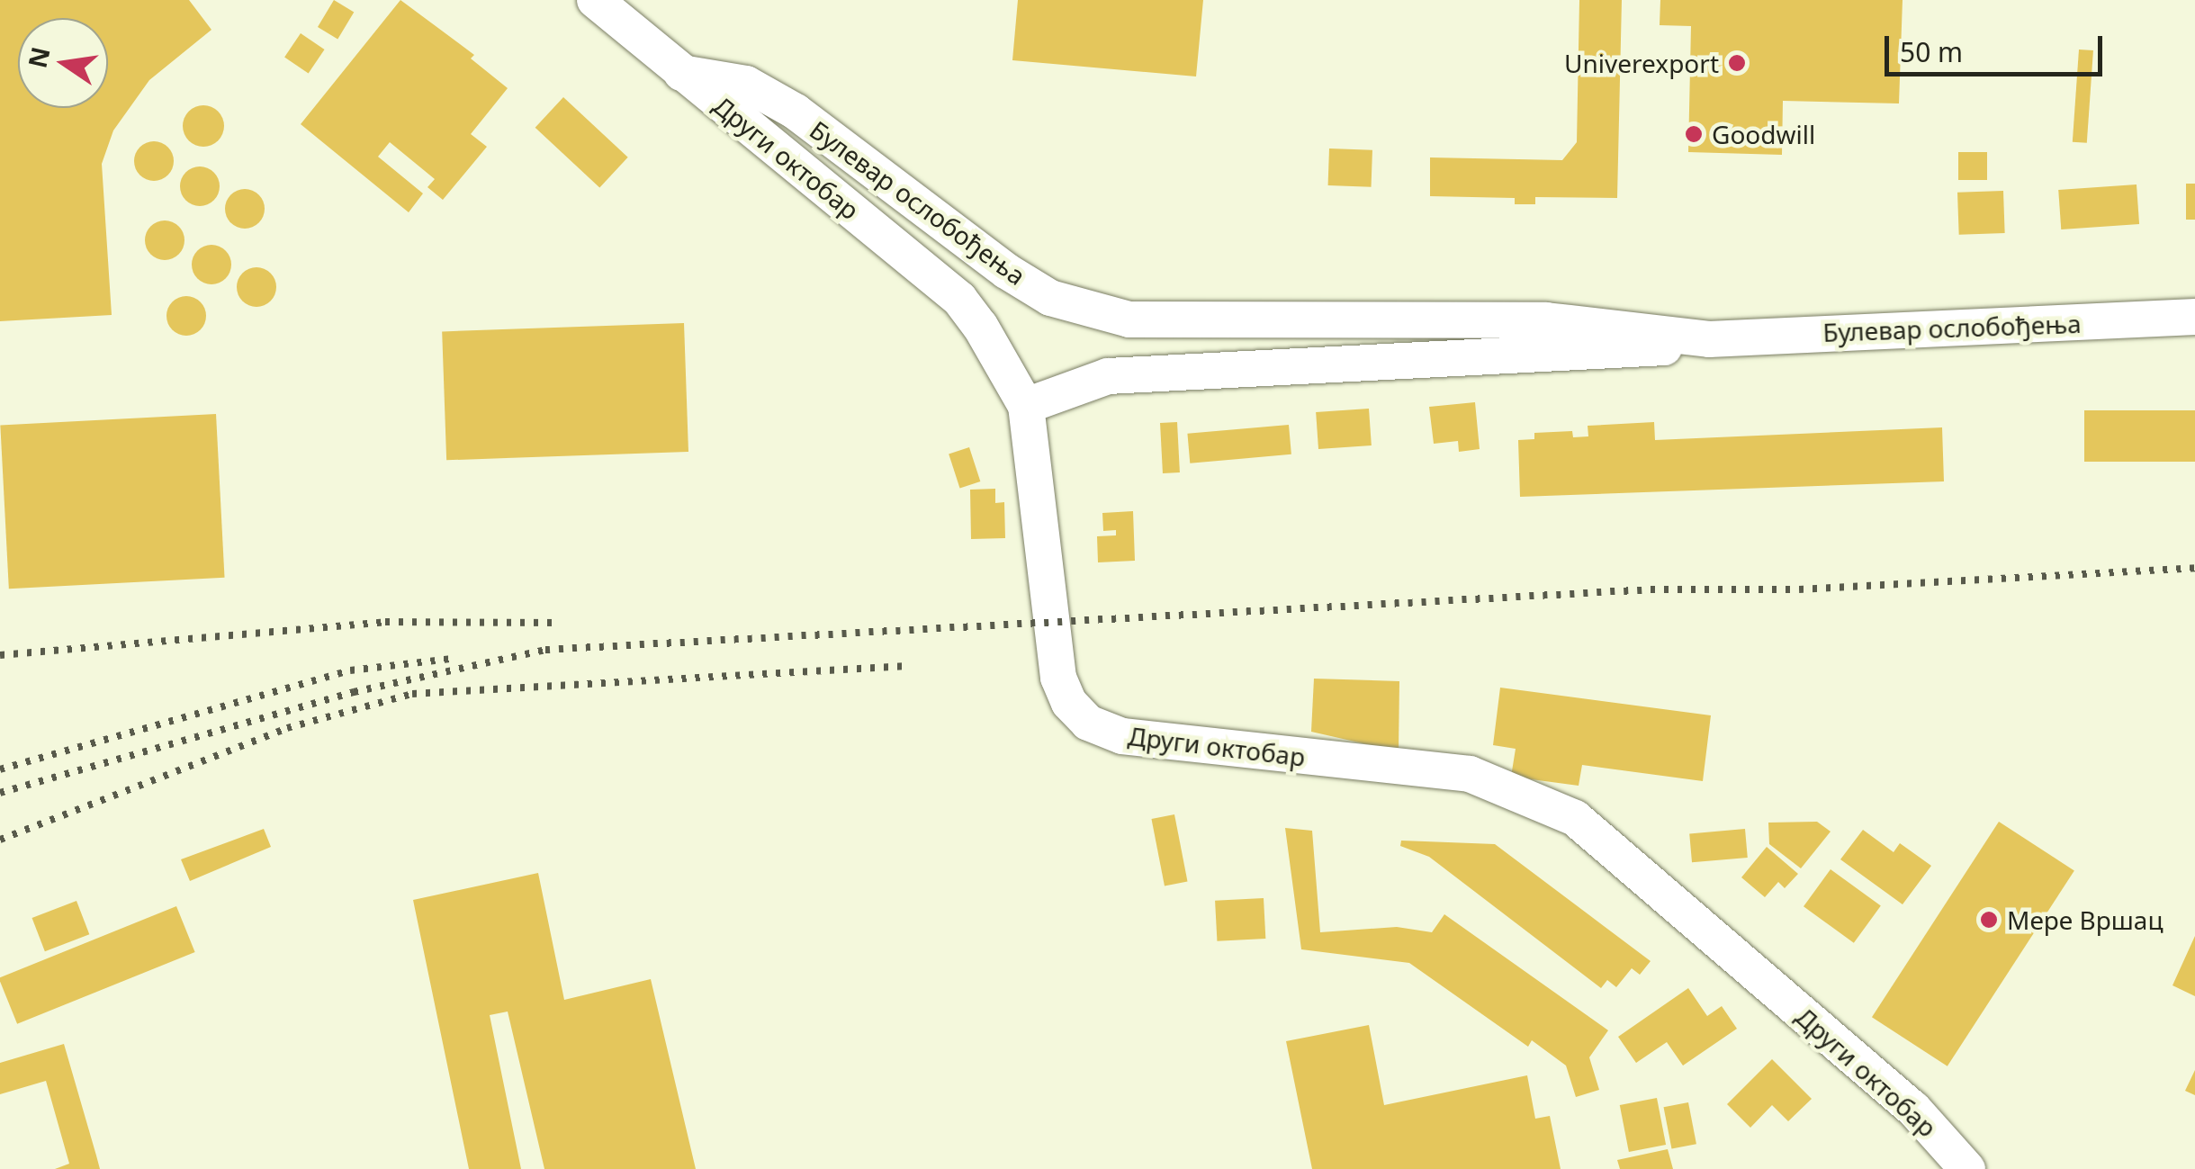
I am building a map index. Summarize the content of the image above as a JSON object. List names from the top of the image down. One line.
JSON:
{"streets":{"street":["Други октобар","Булевар ослобођења"]},"crossings":[["Други октобар","Булевар ослобођења"]],"places":["Univerexport","Goodwill","Мере Вршац"],"scale_bar":"50 m","north":"left"}
